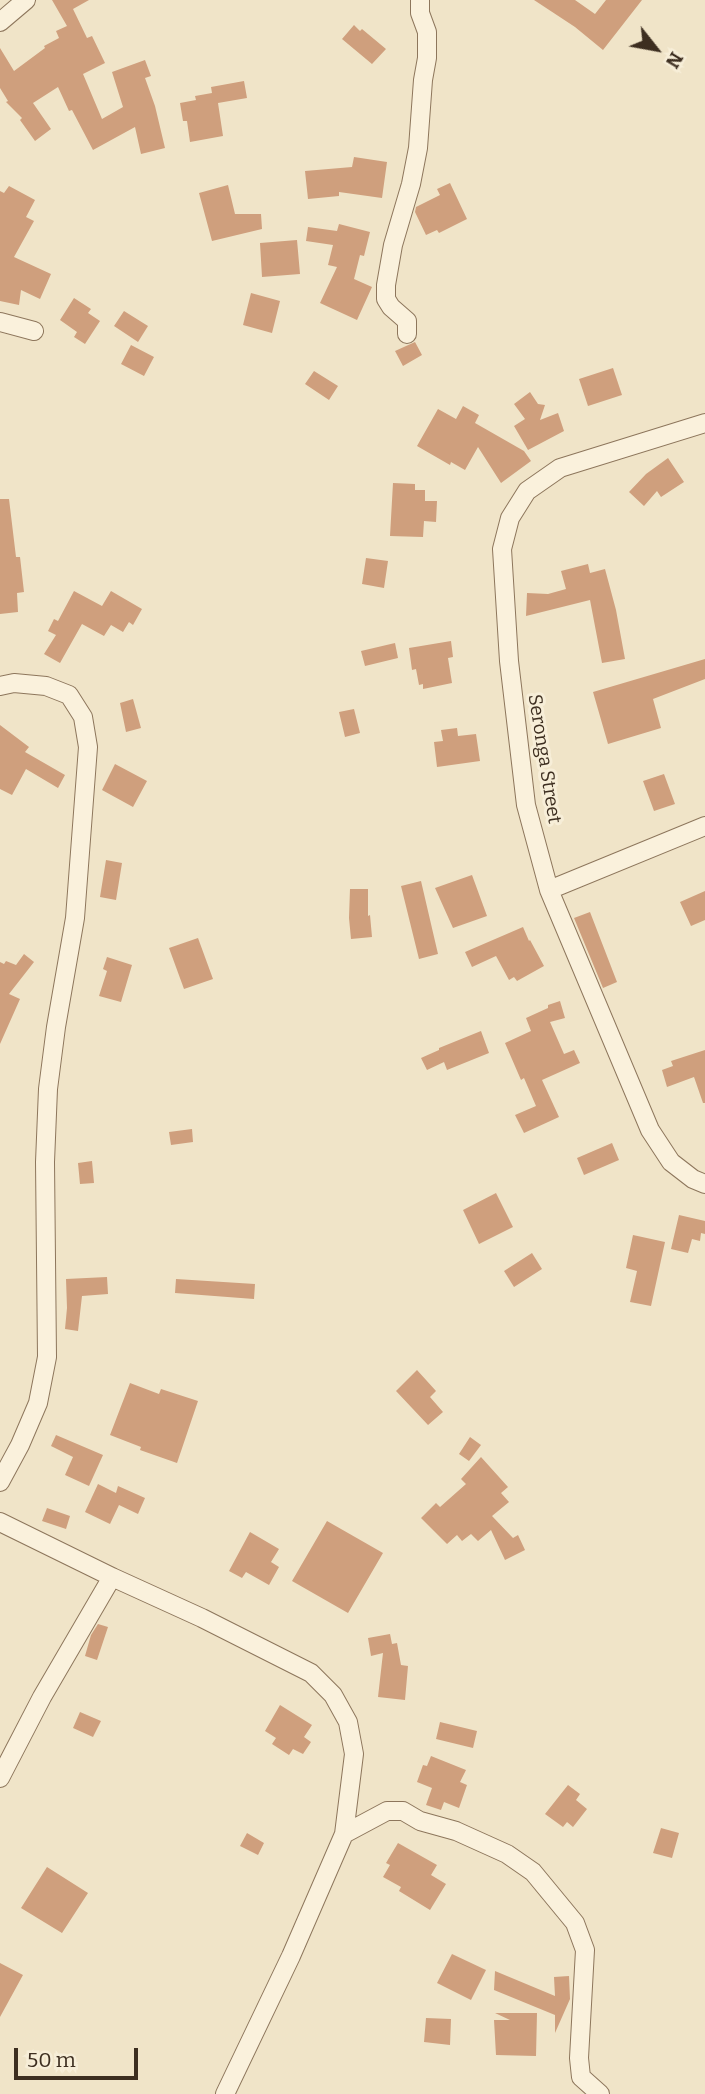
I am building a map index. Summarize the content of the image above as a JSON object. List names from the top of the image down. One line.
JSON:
{"streets":{"street":["Seronga Street"]},"scale_bar":"50 m","north":"bottom right"}
